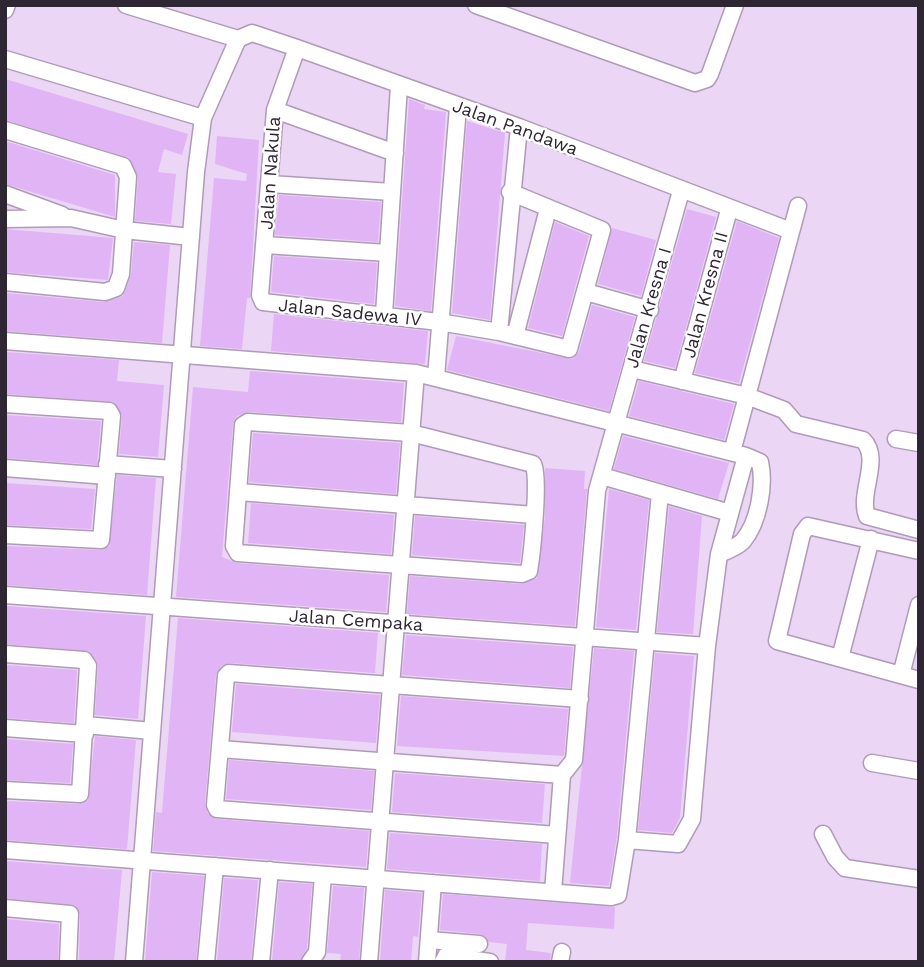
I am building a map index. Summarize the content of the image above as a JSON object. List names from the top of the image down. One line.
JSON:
{"streets":{"street":["Jalan Pandawa","Jalan Nakula","Jalan Kresna II","Jalan Kresna I","Jalan Sadewa IV","Jalan Cempaka"]},"crossings":[["Jalan Pandawa","Jalan Nakula"],["Jalan Pandawa","Jalan Kresna II"],["Jalan Pandawa","Jalan Kresna I"],["Jalan Nakula","Jalan Sadewa IV"],["Jalan Kresna I","Jalan Cempaka"]]}
